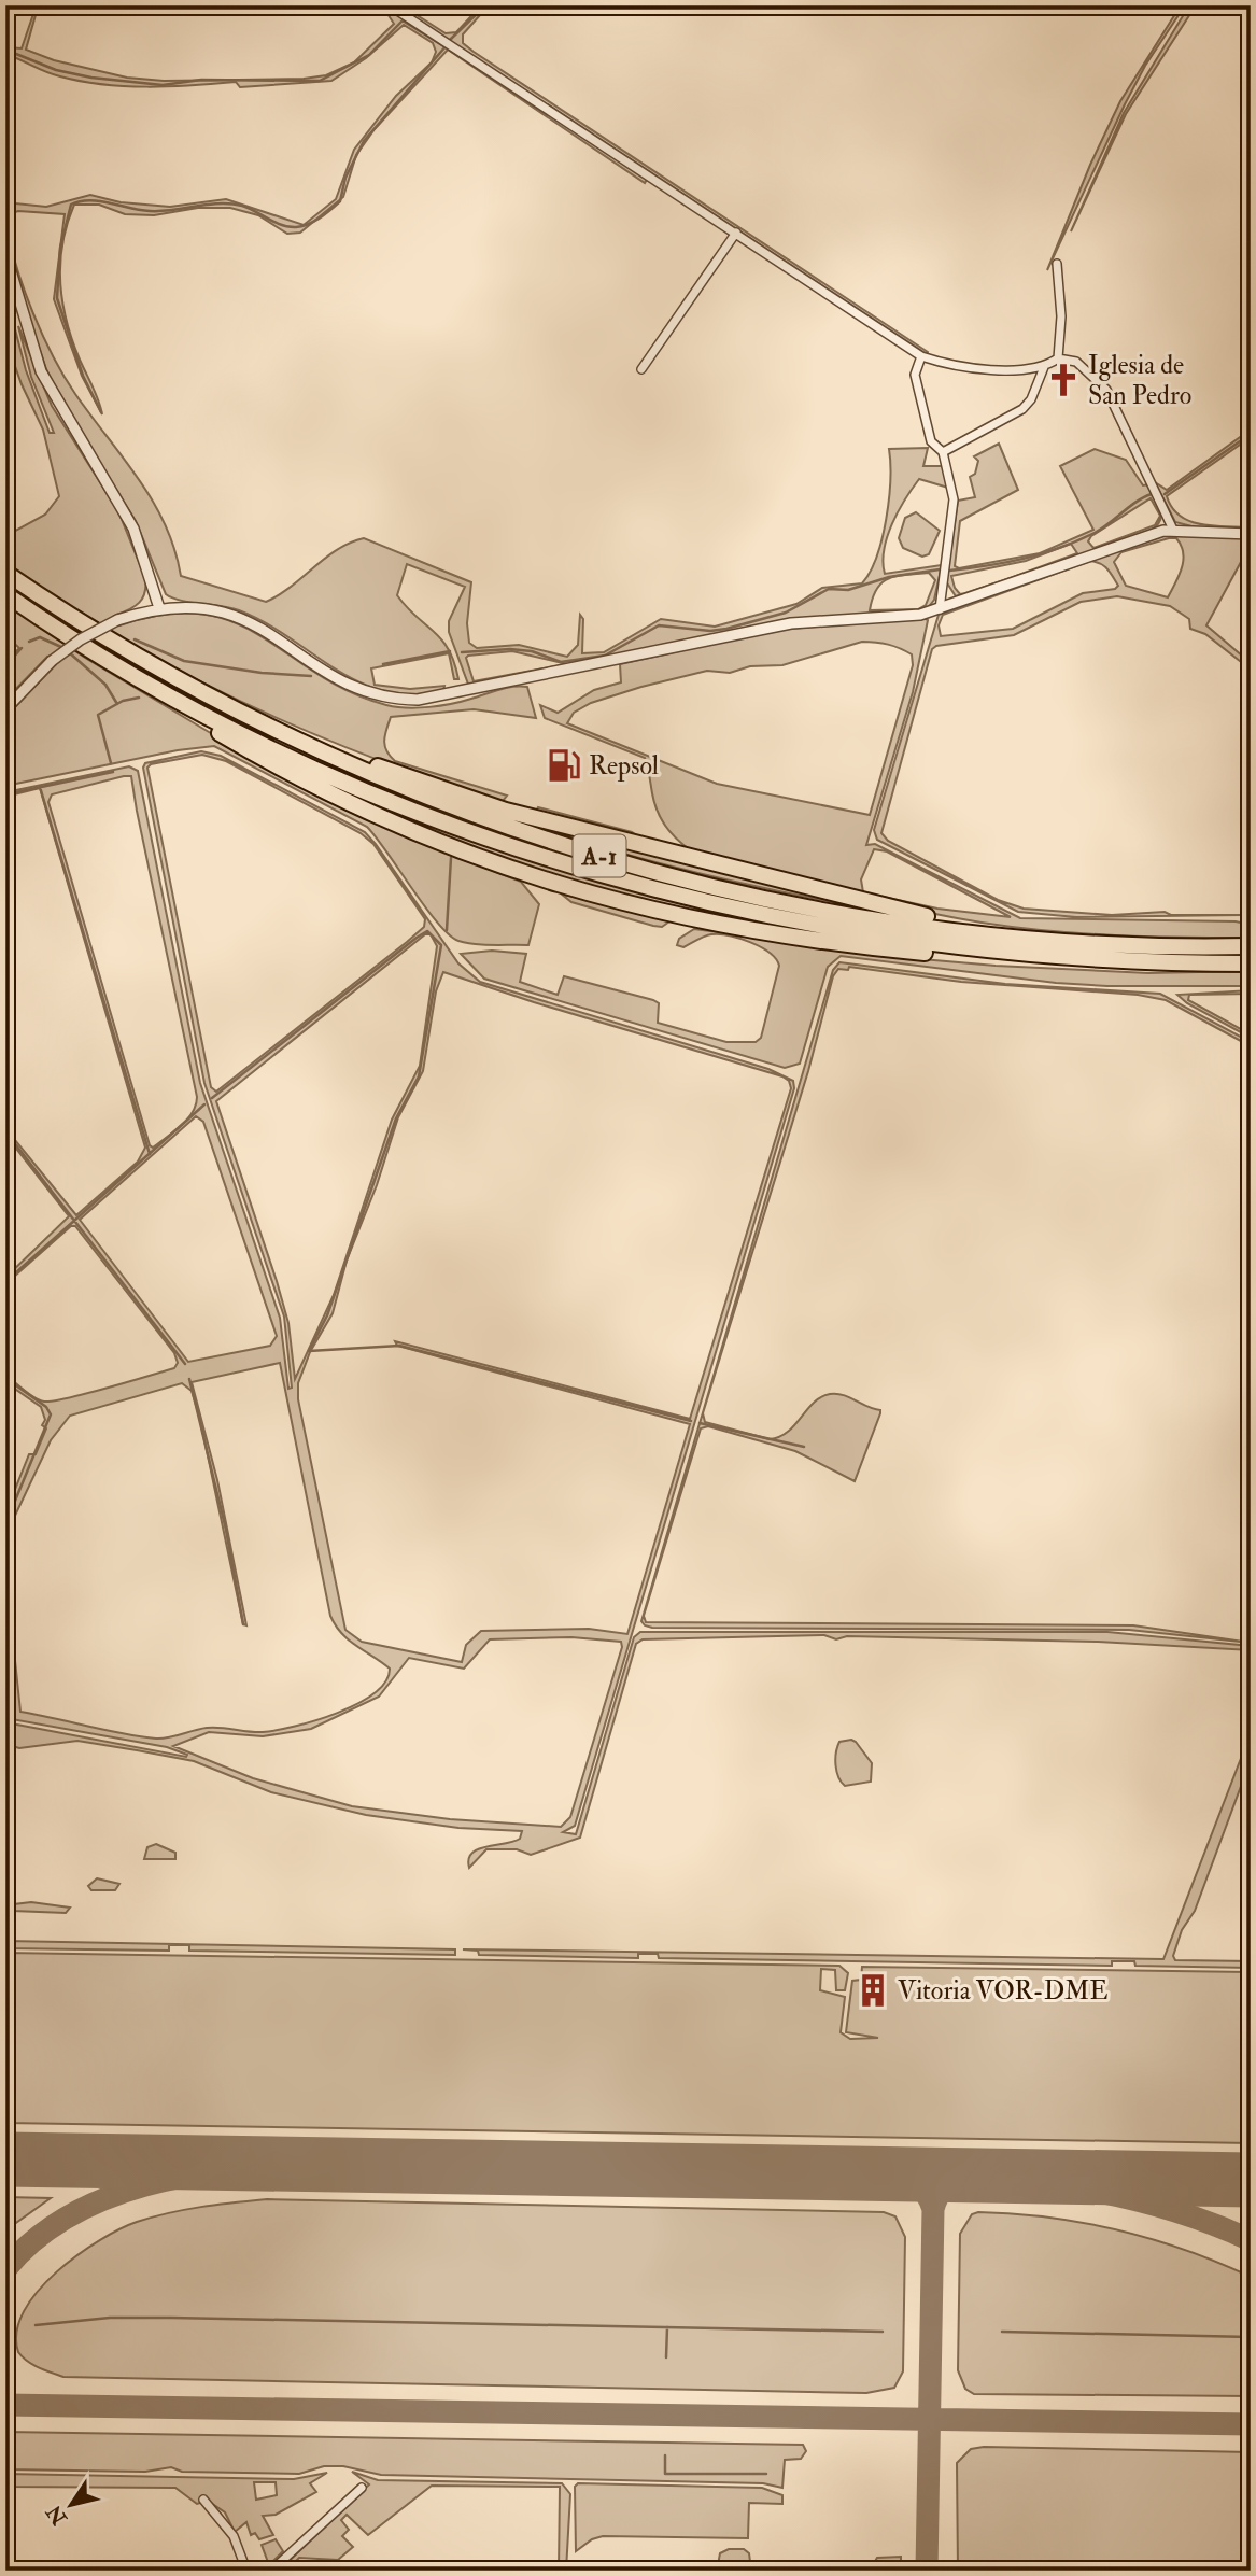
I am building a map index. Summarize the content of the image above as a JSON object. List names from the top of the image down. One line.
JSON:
{"streets":{"highway":["A-1"]},"places":{"church":["Iglesia de San Pedro"],"fuel station":["Repsol"],"building":["Vitoria VOR-DME"]},"north":"bottom left"}
